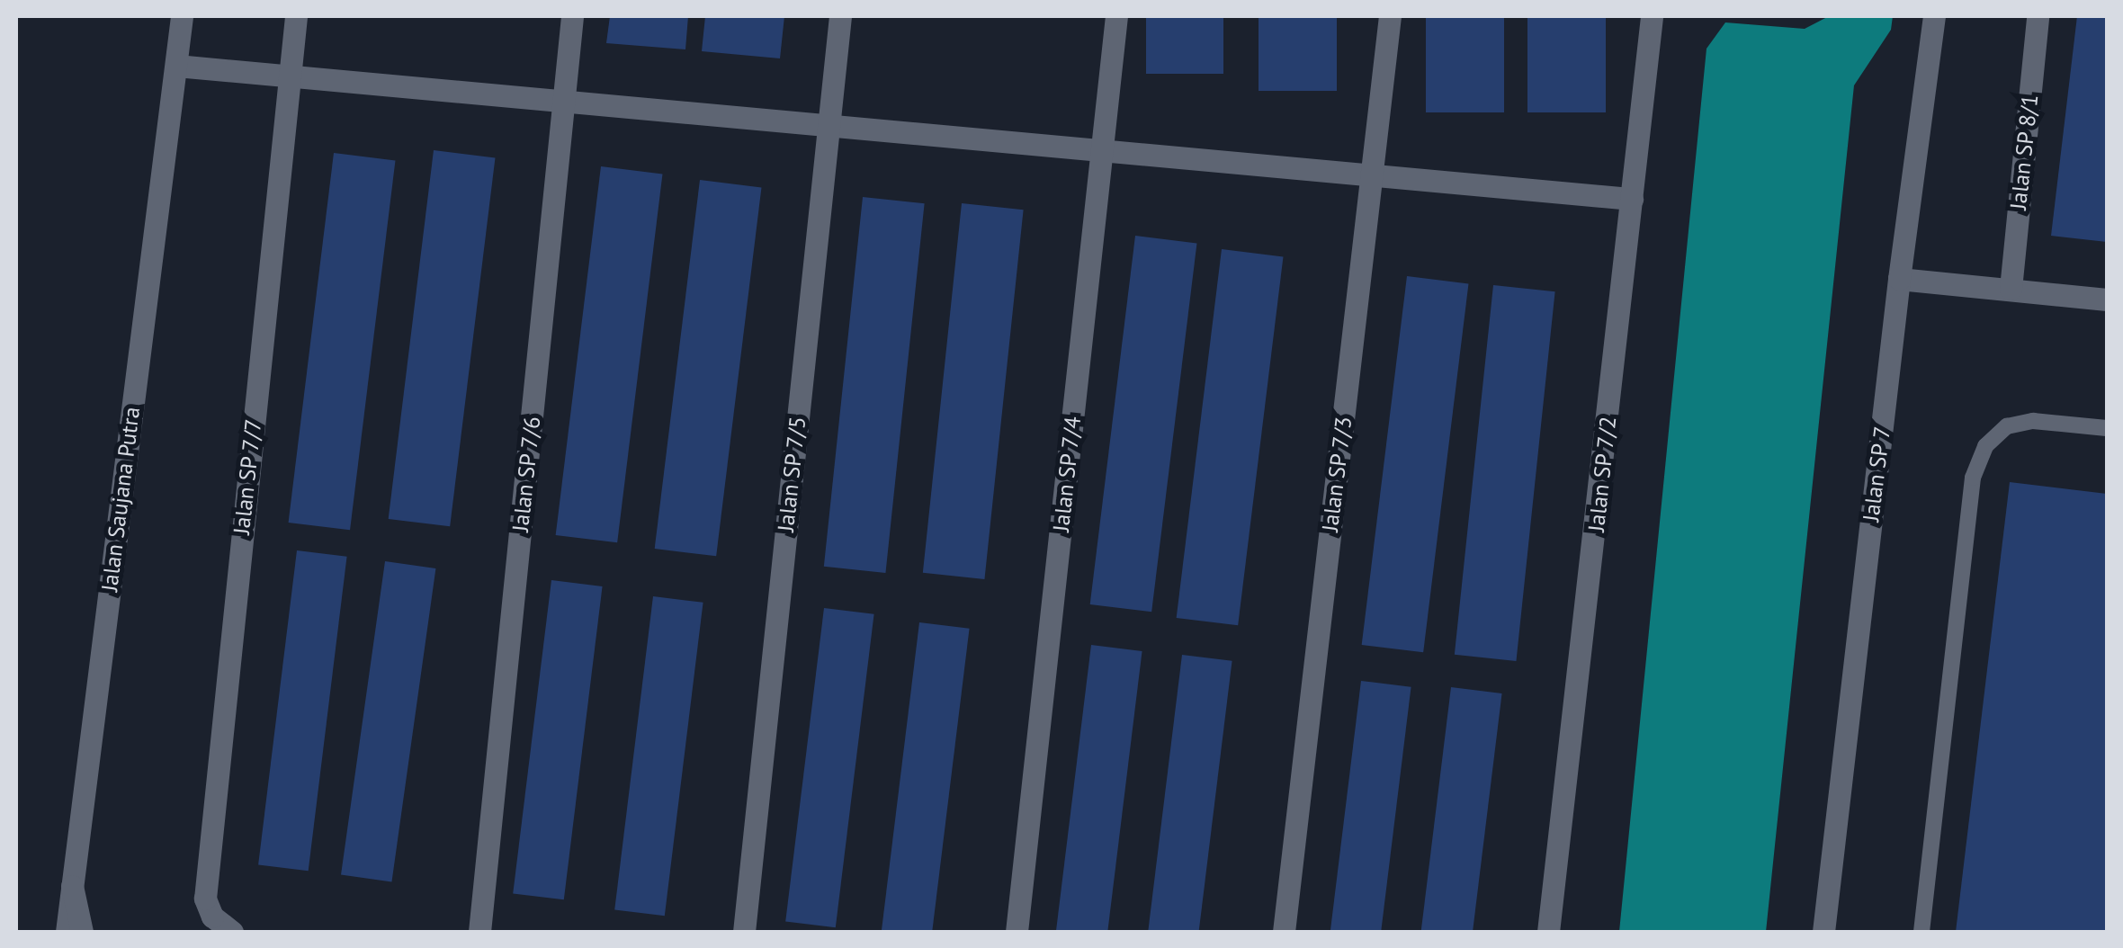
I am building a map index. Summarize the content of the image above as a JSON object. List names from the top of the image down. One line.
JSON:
{"streets":{"street":["Jalan SP 8/1","Jalan SP 7/6","Jalan SP 7/5","Jalan SP 7/4","Jalan SP 7/3","Jalan SP 7/2","Jalan SP 7","Jalan SP 7/7","Jalan Saujana Putra"]}}
